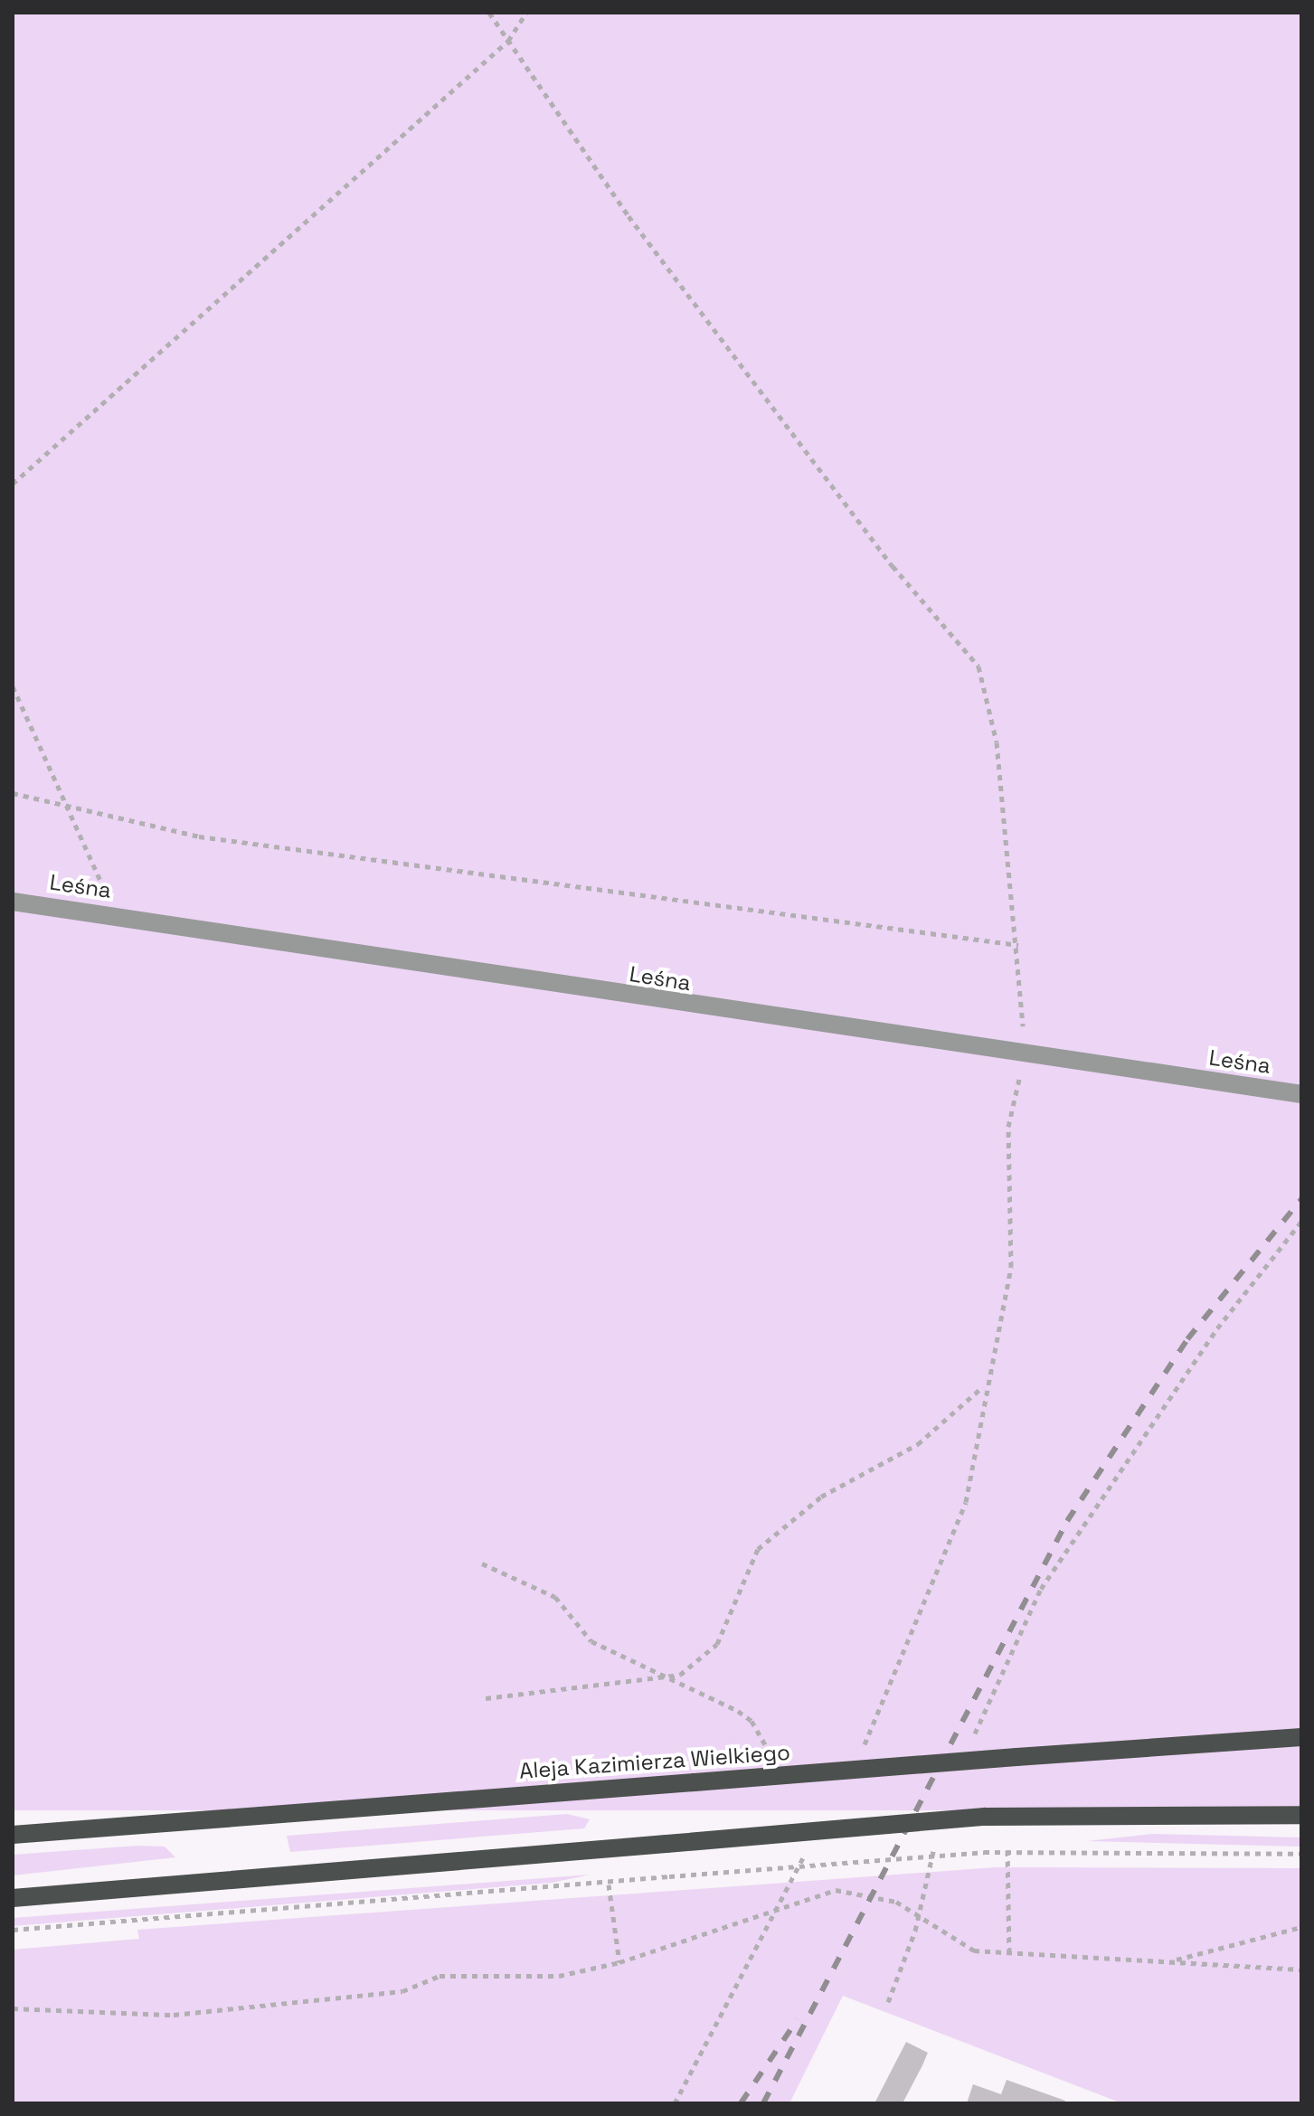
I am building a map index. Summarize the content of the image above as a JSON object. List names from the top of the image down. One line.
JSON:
{"streets":{"main road":["Aleja Kazimierza Wielkiego"],"street":["Leśna"]}}
